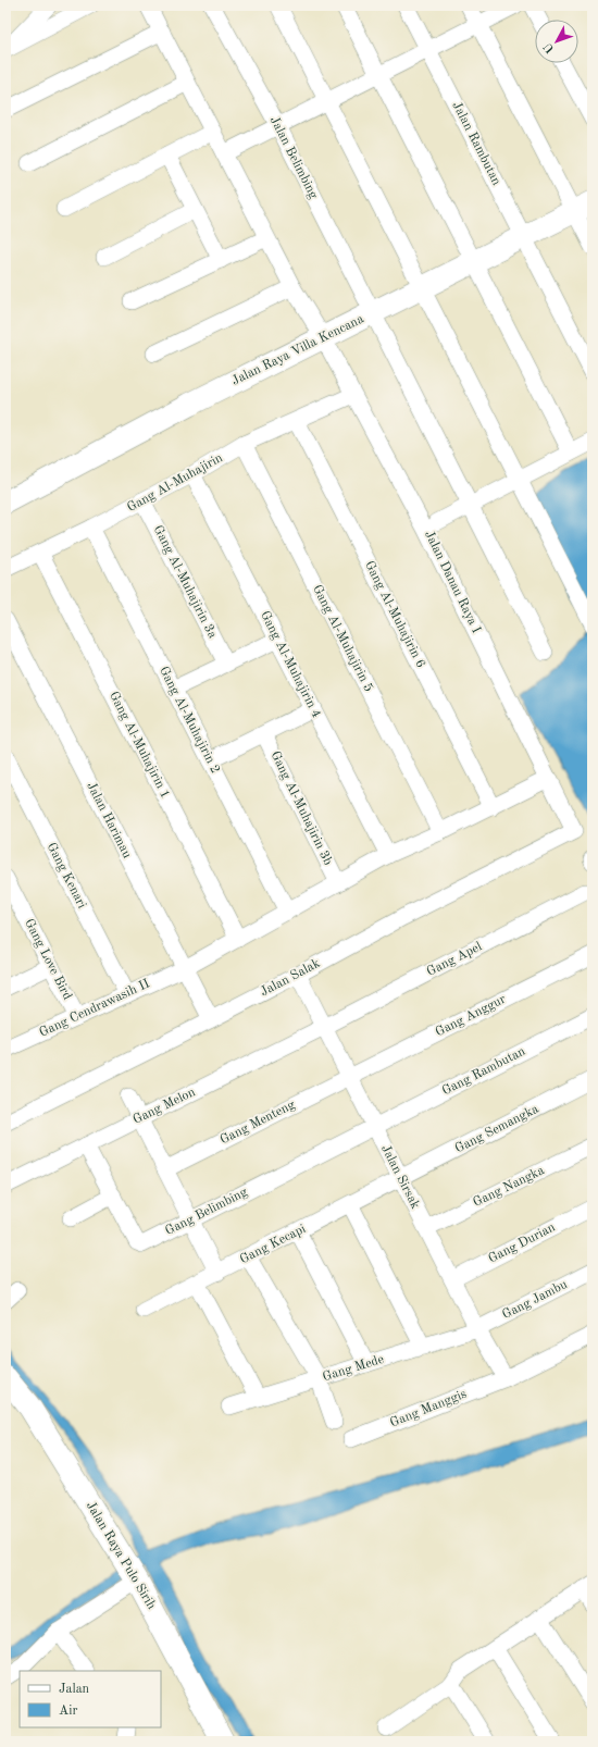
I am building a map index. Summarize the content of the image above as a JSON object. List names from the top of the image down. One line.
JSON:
{"streets":{"street":["Jalan Rambutan","Jalan Belimbing","Jalan Raya Villa Kencana","Gang Al-Muhajirin","Gang Al-Muhajirin 3a","Jalan Danau Raya I","Gang Al-Muhajirin 6","Gang Al-Muhajirin 5","Gang Al-Muhajirin 4","Gang Al-Muhajirin 2","Gang Al-Muhajirin 1","Gang Al-Muhajirin 3b","Jalan Harimau","Gang Kenari","Gang Love Bird","Gang Apel","Jalan Salak","Gang Cendrawasih II","Gang Anggur","Gang Rambutan","Gang Melon","Gang Menteng","Gang Semangka","Jalan Sirsak","Gang Nangka","Gang Belimbing","Gang Durian","Gang Kecapi","Gang Jambu","Gang Mede","Gang Manggis","Jalan Raya Pulo Sirih"]},"crossings":[["Jalan Rambutan","Jalan Raya Villa Kencana"],["Jalan Belimbing","Jalan Raya Villa Kencana"],["Jalan Raya Villa Kencana","Jalan Danau Raya I"],["Gang Al-Muhajirin","Gang Al-Muhajirin 3a"],["Gang Al-Muhajirin","Gang Al-Muhajirin 6"],["Gang Al-Muhajirin","Gang Al-Muhajirin 5"],["Gang Al-Muhajirin","Gang Al-Muhajirin 4"],["Gang Al-Muhajirin","Gang Al-Muhajirin 2"],["Gang Al-Muhajirin","Gang Al-Muhajirin 1"],["Jalan Danau Raya I","Jalan Salak"],["Gang Al-Muhajirin 6","Gang Cendrawasih II"],["Gang Al-Muhajirin 5","Gang Cendrawasih II"],["Gang Al-Muhajirin 4","Gang Cendrawasih II"],["Gang Al-Muhajirin 2","Gang Cendrawasih II"],["Gang Al-Muhajirin 1","Gang Cendrawasih II"],["Gang Al-Muhajirin 3b","Gang Cendrawasih II"],["Jalan Harimau","Jalan Salak"],["Jalan Harimau","Gang Cendrawasih II"],["Gang Kenari","Gang Cendrawasih II"],["Gang Love Bird","Gang Cendrawasih II"],["Gang Apel","Gang Melon"],["Gang Apel","Jalan Sirsak"],["Jalan Salak","Jalan Sirsak"],["Gang Anggur","Gang Menteng"],["Gang Anggur","Jalan Sirsak"],["Gang Rambutan","Jalan Sirsak"],["Gang Rambutan","Gang Belimbing"],["Gang Melon","Jalan Sirsak"],["Gang Melon","Gang Belimbing"],["Gang Menteng","Jalan Sirsak"],["Gang Semangka","Jalan Sirsak"],["Gang Semangka","Gang Kecapi"],["Jalan Sirsak","Gang Nangka"],["Jalan Sirsak","Gang Belimbing"],["Jalan Sirsak","Gang Durian"],["Jalan Sirsak","Gang Kecapi"],["Jalan Sirsak","Gang Jambu"],["Jalan Sirsak","Gang Mede"],["Jalan Sirsak","Gang Manggis"],["Gang Jambu","Gang Mede"]],"legend":["Jalan","Air"],"north":"bottom left"}
